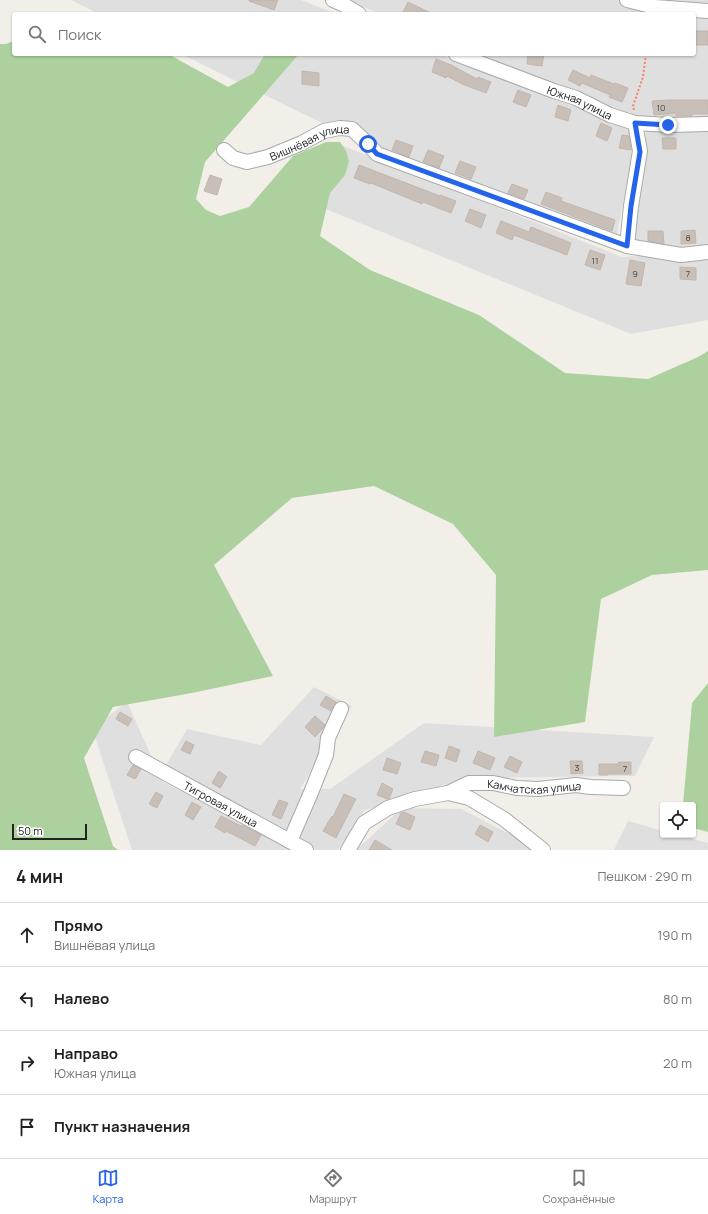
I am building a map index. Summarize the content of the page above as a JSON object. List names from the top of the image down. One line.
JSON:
{"streets":{"street":["Южная улица","Вишнёвая улица","Камчатская улица","Тигровая улица"]},"house_numbers":["10","8","11","9","7","3","7"],"scale_bar":"50 m","page":{"search":"Поиск","scale":"50 m","heading":["4 мин","Пешком · 290 m"],"list":[["Прямо","Вишнёвая улица","190 m"],["Налево","80 m"],["Направо","Южная улица","20 m"],"Пункт назначения"],"nav":["Карта","Маршрут","Сохранённые"]}}
